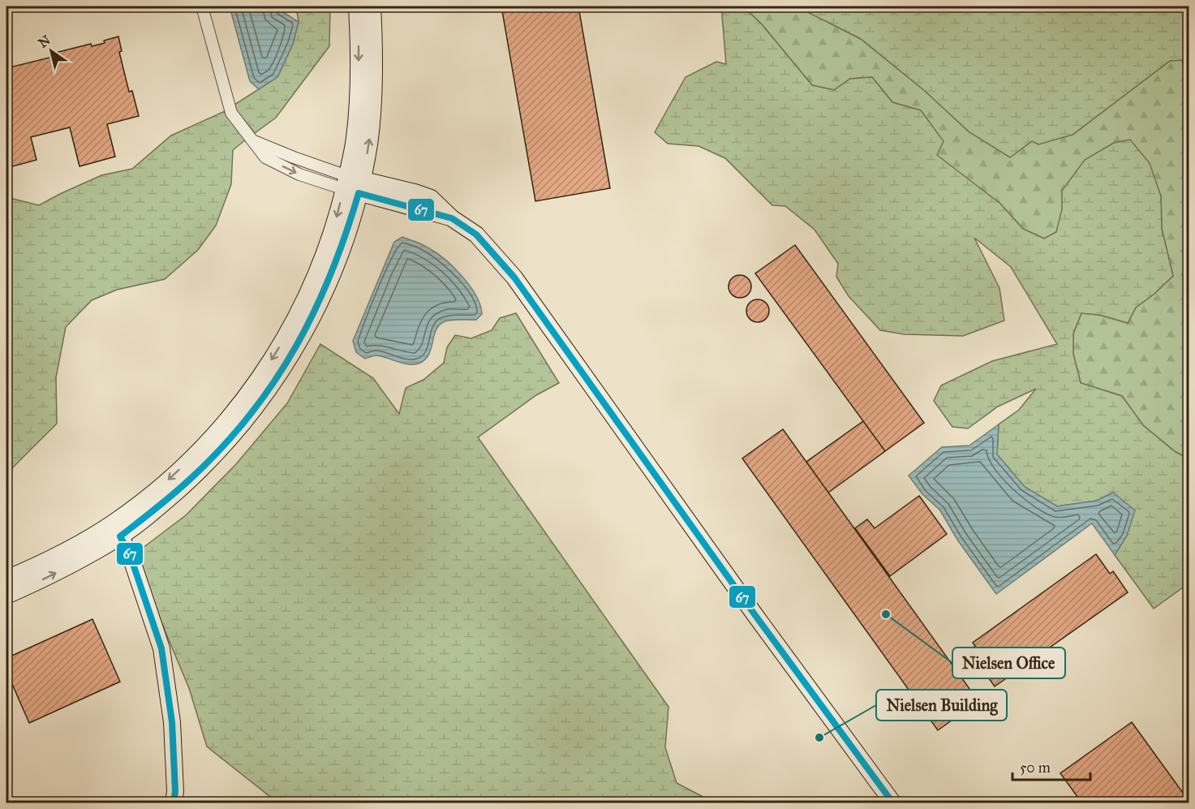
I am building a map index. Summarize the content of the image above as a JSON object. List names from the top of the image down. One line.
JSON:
{"places":["Nielsen Office","Nielsen Building"],"lines":["transit line 67"],"scale_bar":"50 m","north":"top left"}
